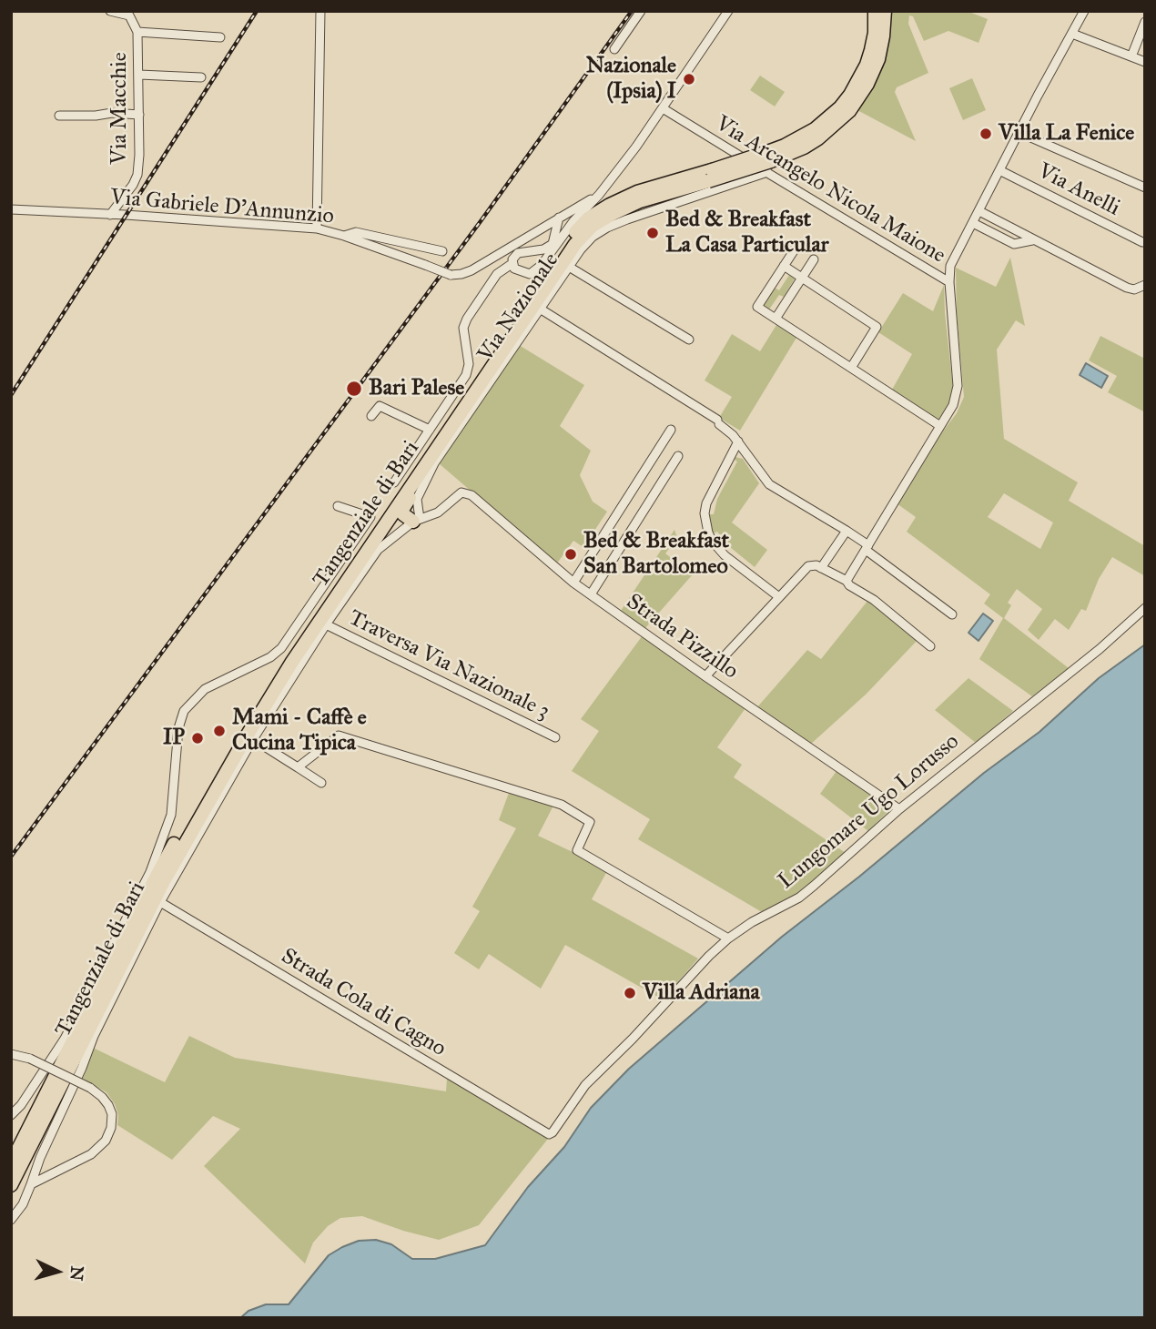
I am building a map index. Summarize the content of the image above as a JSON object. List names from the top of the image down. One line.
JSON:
{"streets":{"highway":["Tangenziale di Bari"],"street":["Via Macchie","Via Arcangelo Nicola Maione","Via Anelli","Via Gabriele D'Annunzio","Via Nazionale","Strada Pizzillo","Traversa Via Nazionale 3","Lungomare Ugo Lorusso","Strada Cola di Cagno"]},"crossings":[["Via Macchie","Via Gabriele D'Annunzio"],["Via Arcangelo Nicola Maione","Via Anelli"],["Via Arcangelo Nicola Maione","Via Nazionale"],["Via Arcangelo Nicola Maione","Tangenziale di Bari"],["Via Nazionale","Tangenziale di Bari"],["Via Nazionale","Strada Pizzillo"],["Strada Pizzillo","Lungomare Ugo Lorusso"],["Lungomare Ugo Lorusso","Strada Cola di Cagno"]],"places":["Nazionale (Ipsia) I","Villa La Fenice","Bed & Breakfast La Casa Particular","Bari Palese","Bed & Breakfast San Bartolomeo","Mami - Caffè e Cucina Tipica","IP","Villa Adriana"],"north":"right"}
